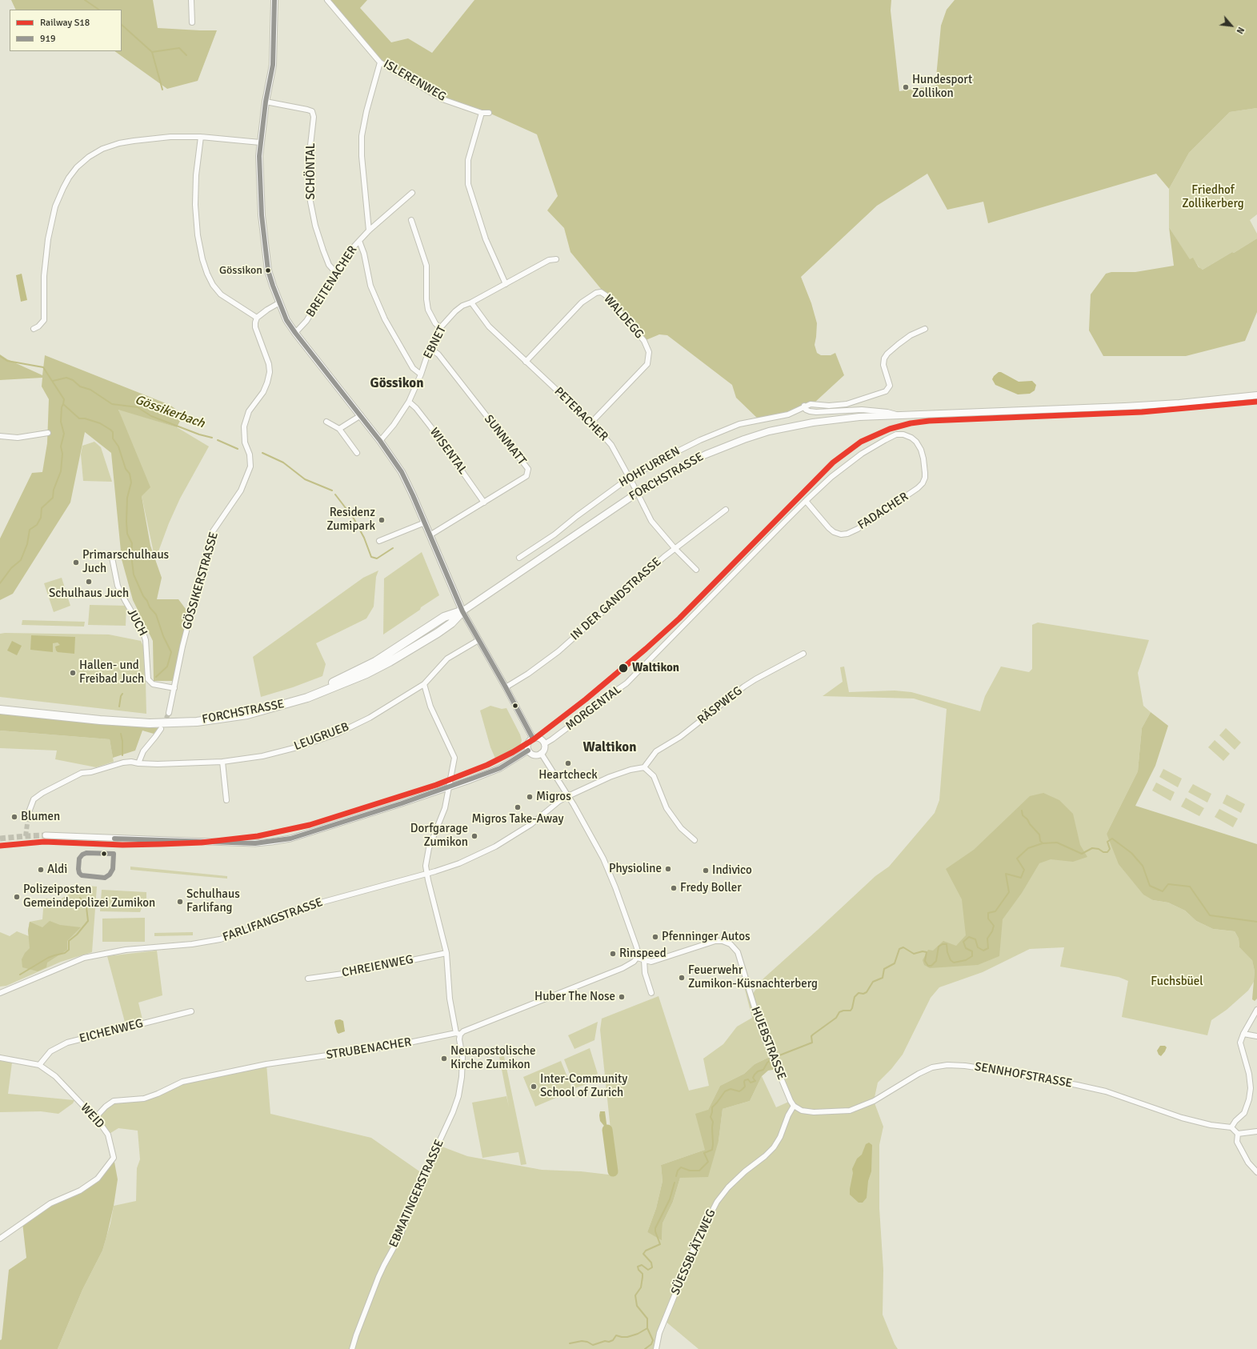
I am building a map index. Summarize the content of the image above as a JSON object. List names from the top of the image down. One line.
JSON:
{"streets":{"highway":["FORCHSTRASSE"],"street":["ISLERENWEG","SCHÖNTAL","BREITENACHER","WALDEGG","EBNET","PETERACHER","SUNNMATT","WISENTAL","HOHFURREN","FADACHER","GÖSSIKERSTRASSE","IN DER GANDSTRASSE","JUCH","RÄSPWEG","MORGENTAL","LEUGRUEB","FARLIFANGSTRASSE","CHREIENWEG","EICHENWEG","HUEBSTRASSE","STRUBENACHER","SENNHOFSTRASSE","WEID","EBMATINGERSTRASSE","SÜESSBLÄTZWEG"]},"crossings":[["SCHÖNTAL","BREITENACHER"],["WALDEGG","PETERACHER"],["EBNET","PETERACHER"],["EBNET","SUNNMATT"],["EBNET","WISENTAL"],["PETERACHER","HOHFURREN"],["PETERACHER","IN DER GANDSTRASSE"],["SUNNMATT","WISENTAL"],["HOHFURREN","FORCHSTRASSE"],["FADACHER","MORGENTAL"],["GÖSSIKERSTRASSE","JUCH"],["FARLIFANGSTRASSE","EBMATINGERSTRASSE"],["CHREIENWEG","EBMATINGERSTRASSE"],["EICHENWEG","WEID"],["HUEBSTRASSE","SENNHOFSTRASSE"],["HUEBSTRASSE","SÜESSBLÄTZWEG"],["STRUBENACHER","WEID"],["STRUBENACHER","EBMATINGERSTRASSE"],["SENNHOFSTRASSE","SÜESSBLÄTZWEG"]],"districts":["Gössikon","Waltikon"],"water":["Gössikerbach"],"parks":["Friedhof Zollikerberg","Fuchsbüel"],"places":["Hundesport Zollikon","Gössikon","Residenz Zumipark","Primarschulhaus Juch","Schulhaus Juch","Waltikon","Hallen- und Freibad Juch","Heartcheck","Migros","Migros Take-Away","Blumen","Dorfgarage Zumikon","Physioline","Aldi","Indivico","Fredy Boller","Polizeiposten Gemeindepolizei Zumikon","Schulhaus Farlifang","Pfenninger Autos","Rinspeed","Feuerwehr Zumikon-Küsnachterberg","Huber The Nose","Neuapostolische Kirche Zumikon","Inter-Community School of Zurich"],"lines":["transit line 919","rail line S18"],"legend":["Railway S18","919"],"north":"bottom right"}
